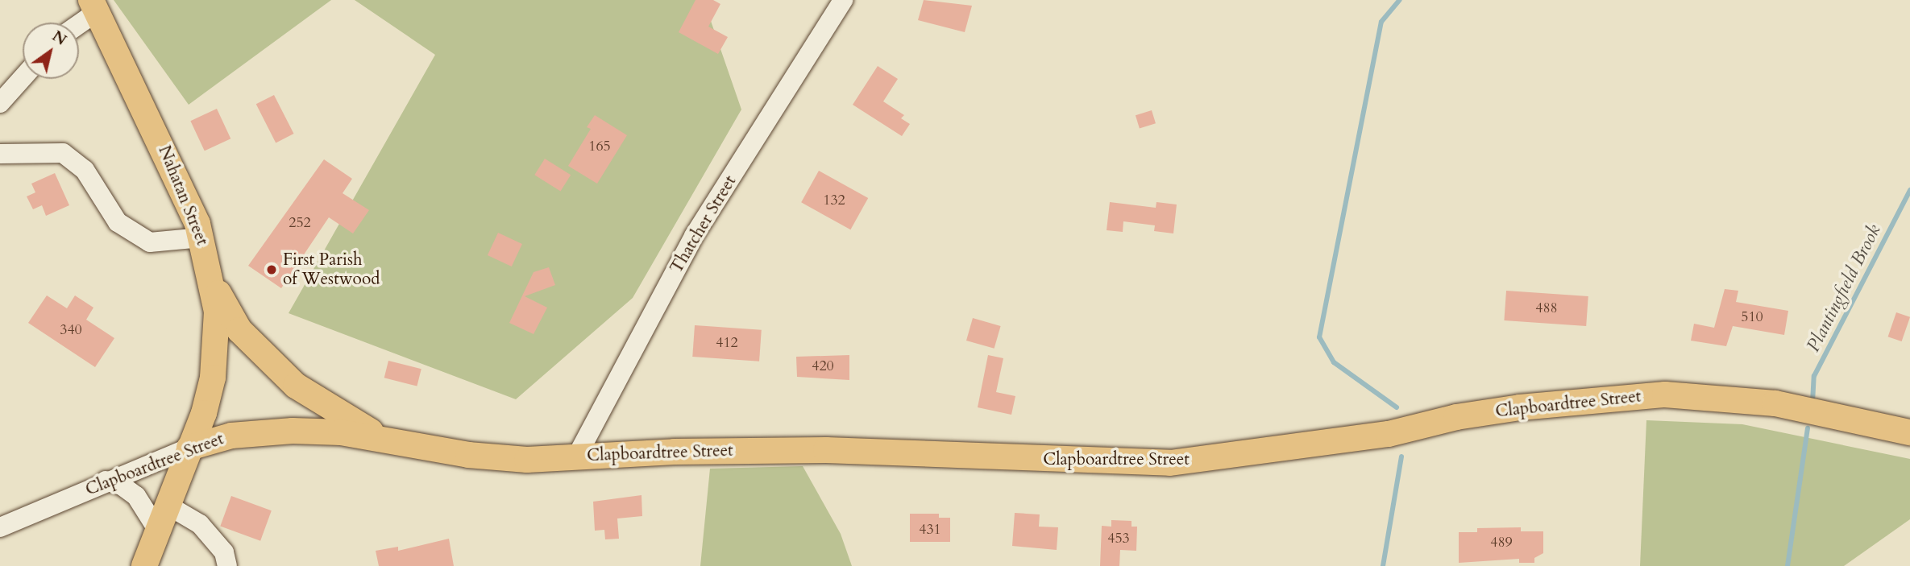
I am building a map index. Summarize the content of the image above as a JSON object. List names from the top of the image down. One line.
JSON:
{"streets":{"main road":["Nahatan Street","Clapboardtree Street"],"street":["Thatcher Street"]},"crossings":[["Nahatan Street","Clapboardtree Street"],["Thatcher Street","Clapboardtree Street"]],"water":["Plantingfield Brook"],"places":["First Parish of Westwood"],"house_numbers":["165","132","252","488","510","340","412","420","431","453","489"],"north":"top right"}
